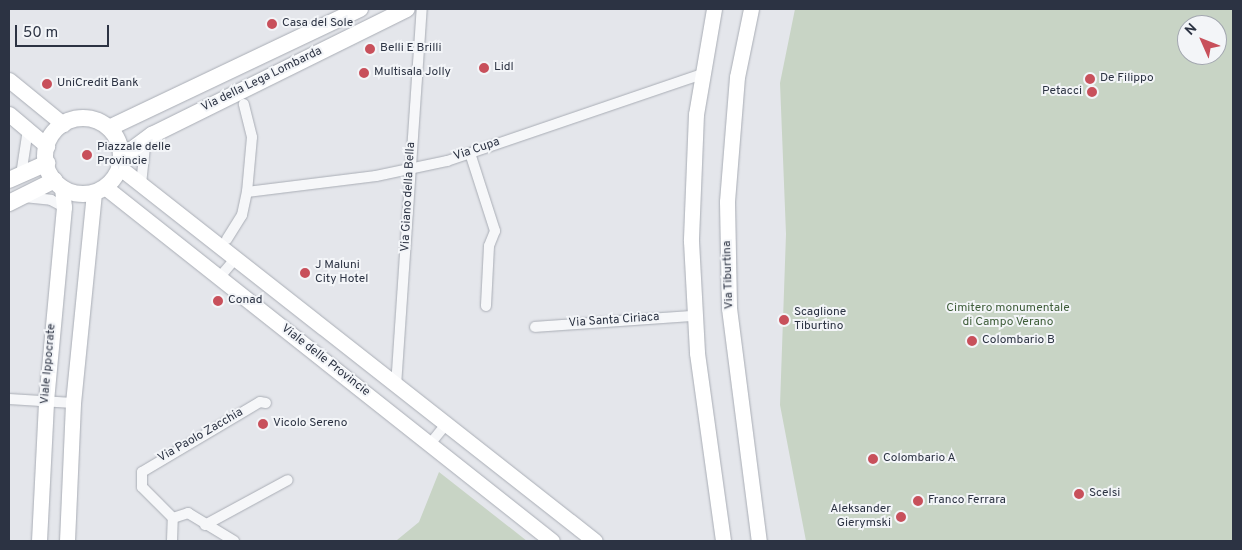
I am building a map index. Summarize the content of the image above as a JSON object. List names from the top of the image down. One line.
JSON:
{"streets":{"main road":["Via della Lega Lombarda"],"street":["Via Cupa","Via Giano della Bella","Via Tiburtina","Via Santa Ciriaca","Viale delle Provincie","Viale Ippocrate","Via Paolo Zacchia"]},"crossings":[["Via della Lega Lombarda","Viale delle Provincie"],["Via della Lega Lombarda","Viale Ippocrate"],["Via Cupa","Via Giano della Bella"],["Via Giano della Bella","Viale delle Provincie"],["Viale delle Provincie","Viale Ippocrate"]],"parks":["Cimitero monumentale di Campo Verano"],"places":["Casa del Sole","Belli E Brilli","Lidl","Multisala Jolly","De Filippo","UniCredit Bank","Petacci","Piazzale delle Provincie","J Maluni City Hotel","Conad","Scaglione Tiburtino","Colombario B","Vicolo Sereno","Colombario A","Scelsi","Franco Ferrara","Aleksander Gierymski"],"scale_bar":"50 m","north":"top left"}
